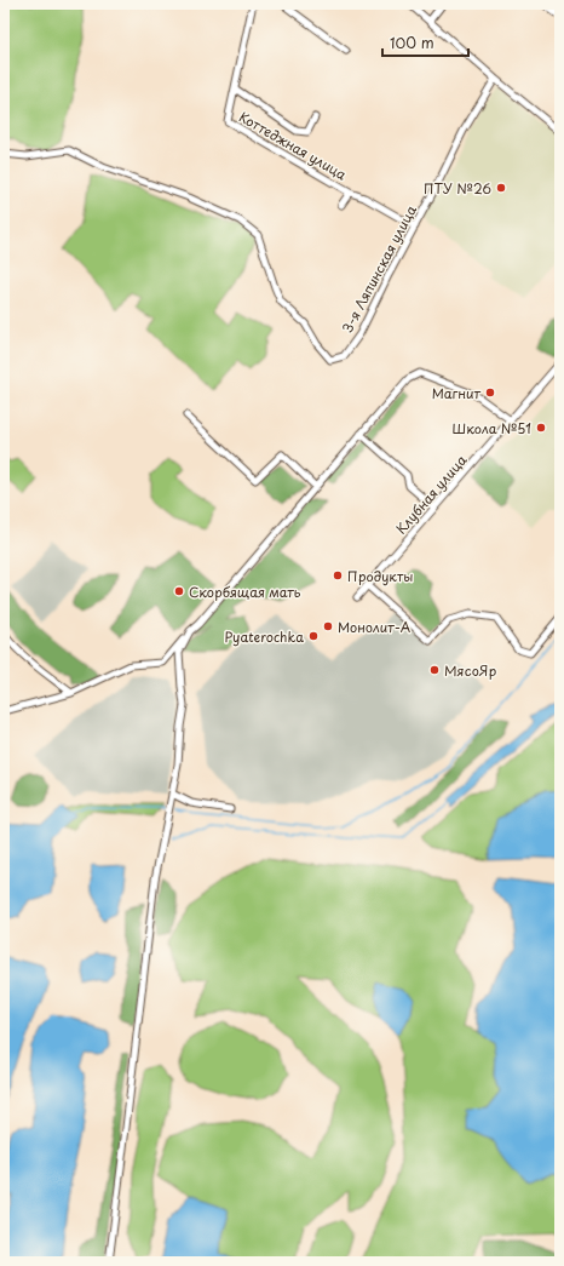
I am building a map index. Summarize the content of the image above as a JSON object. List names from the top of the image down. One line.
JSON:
{"streets":{"street":["Коттеджная улица","3-я Ляпинская улица","Клубная улица"]},"places":["ПТУ №26","Магнит","Школа №51","Продукты","Скорбящая мать","Монолит-А","Pyaterochka","МясоЯр"],"scale_bar":"100 m"}
